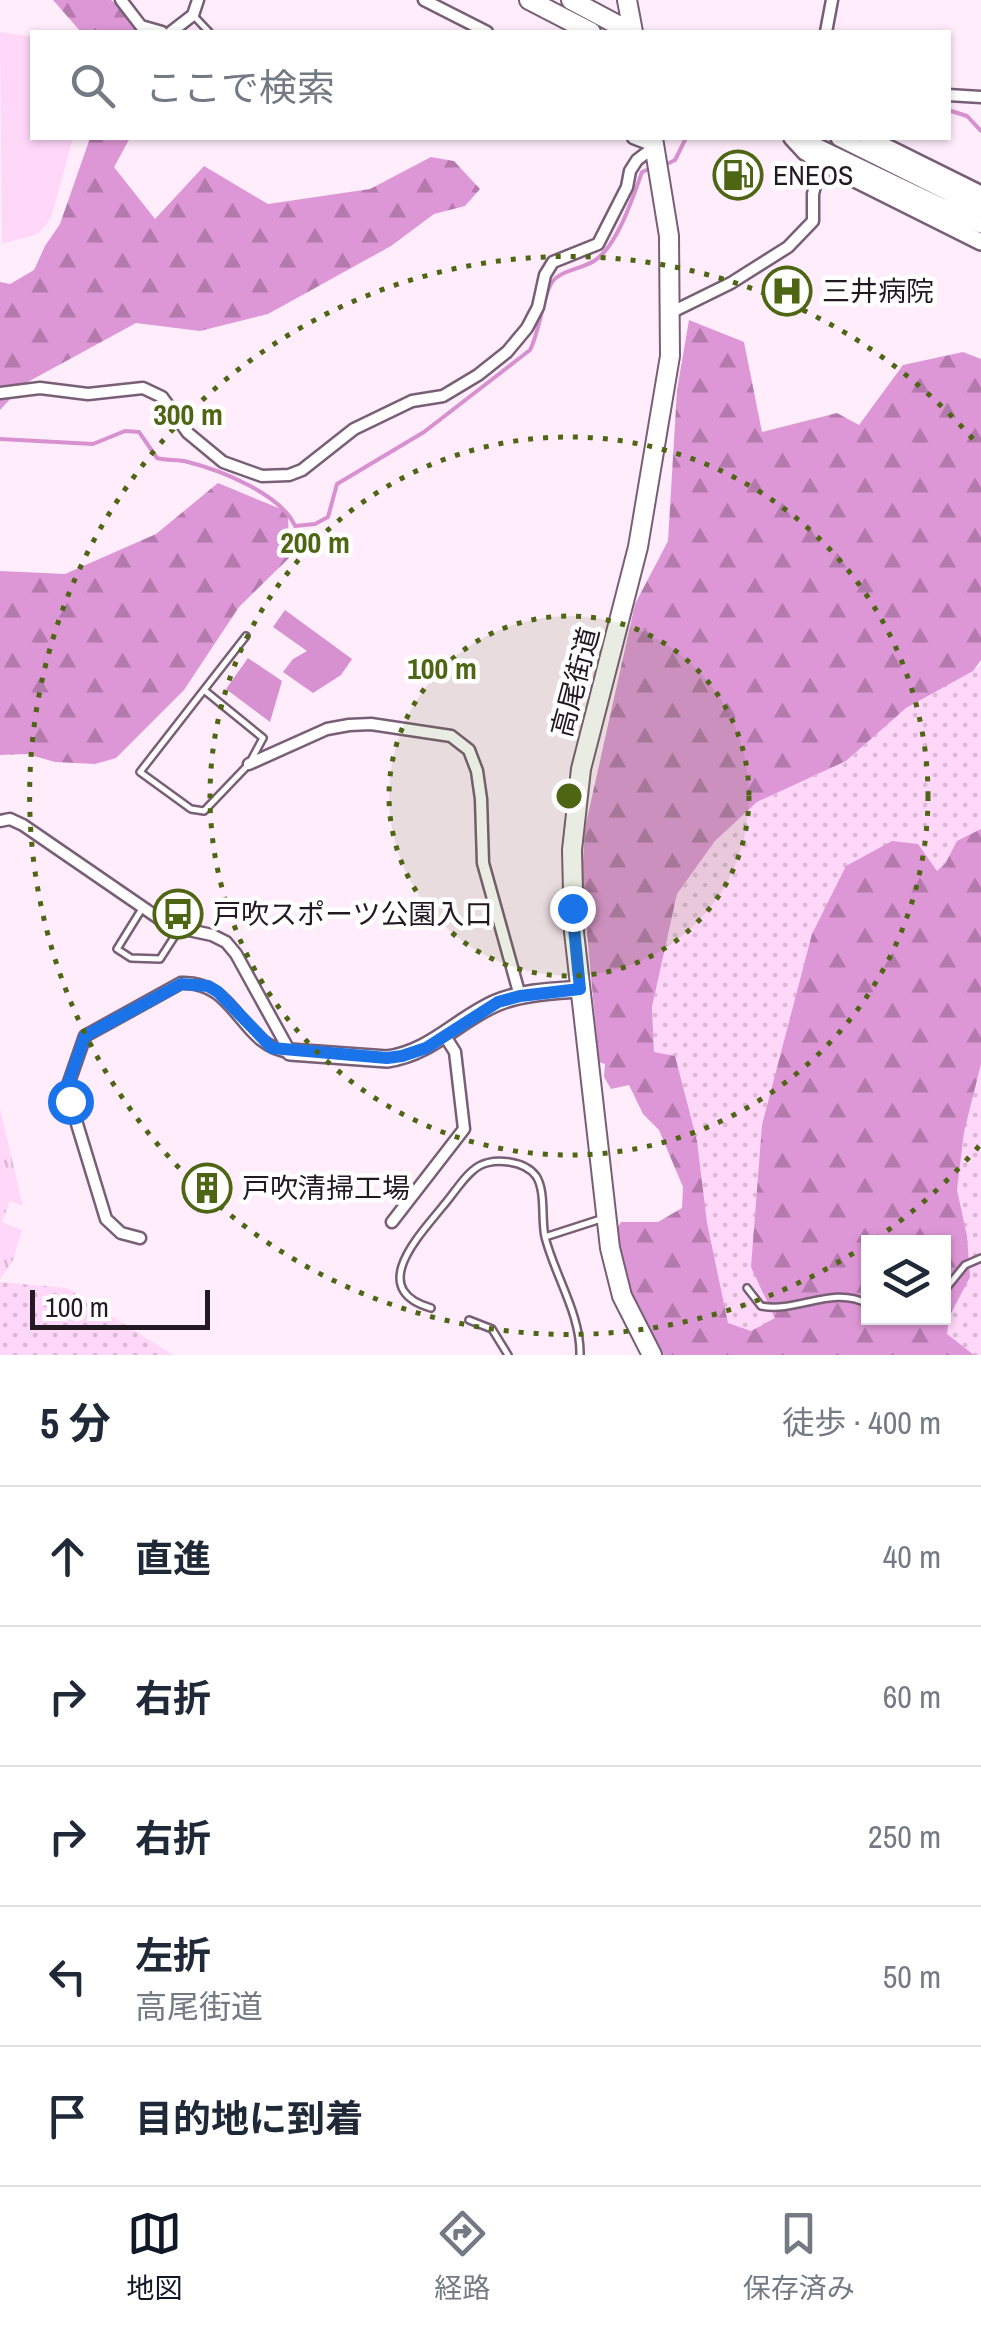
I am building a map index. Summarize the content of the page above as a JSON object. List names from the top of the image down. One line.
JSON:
{"streets":{"main road":["高尾街道"]},"places":{"fuel station":["ENEOS"],"hospital":["三井病院"],"bus stop":["戸吹スポーツ公園入口"],"building":["戸吹清掃工場"]},"scale_bar":"100 m","page":{"search":"ここで検索","scale":"100 m","heading":["5 分","徒歩 · 400 m"],"list":[["直進","40 m"],["右折","60 m"],["右折","250 m"],["左折","高尾街道","50 m"],"目的地に到着"],"nav":["地図","経路","保存済み"]},"rings":["300 m","200 m","100 m"]}
